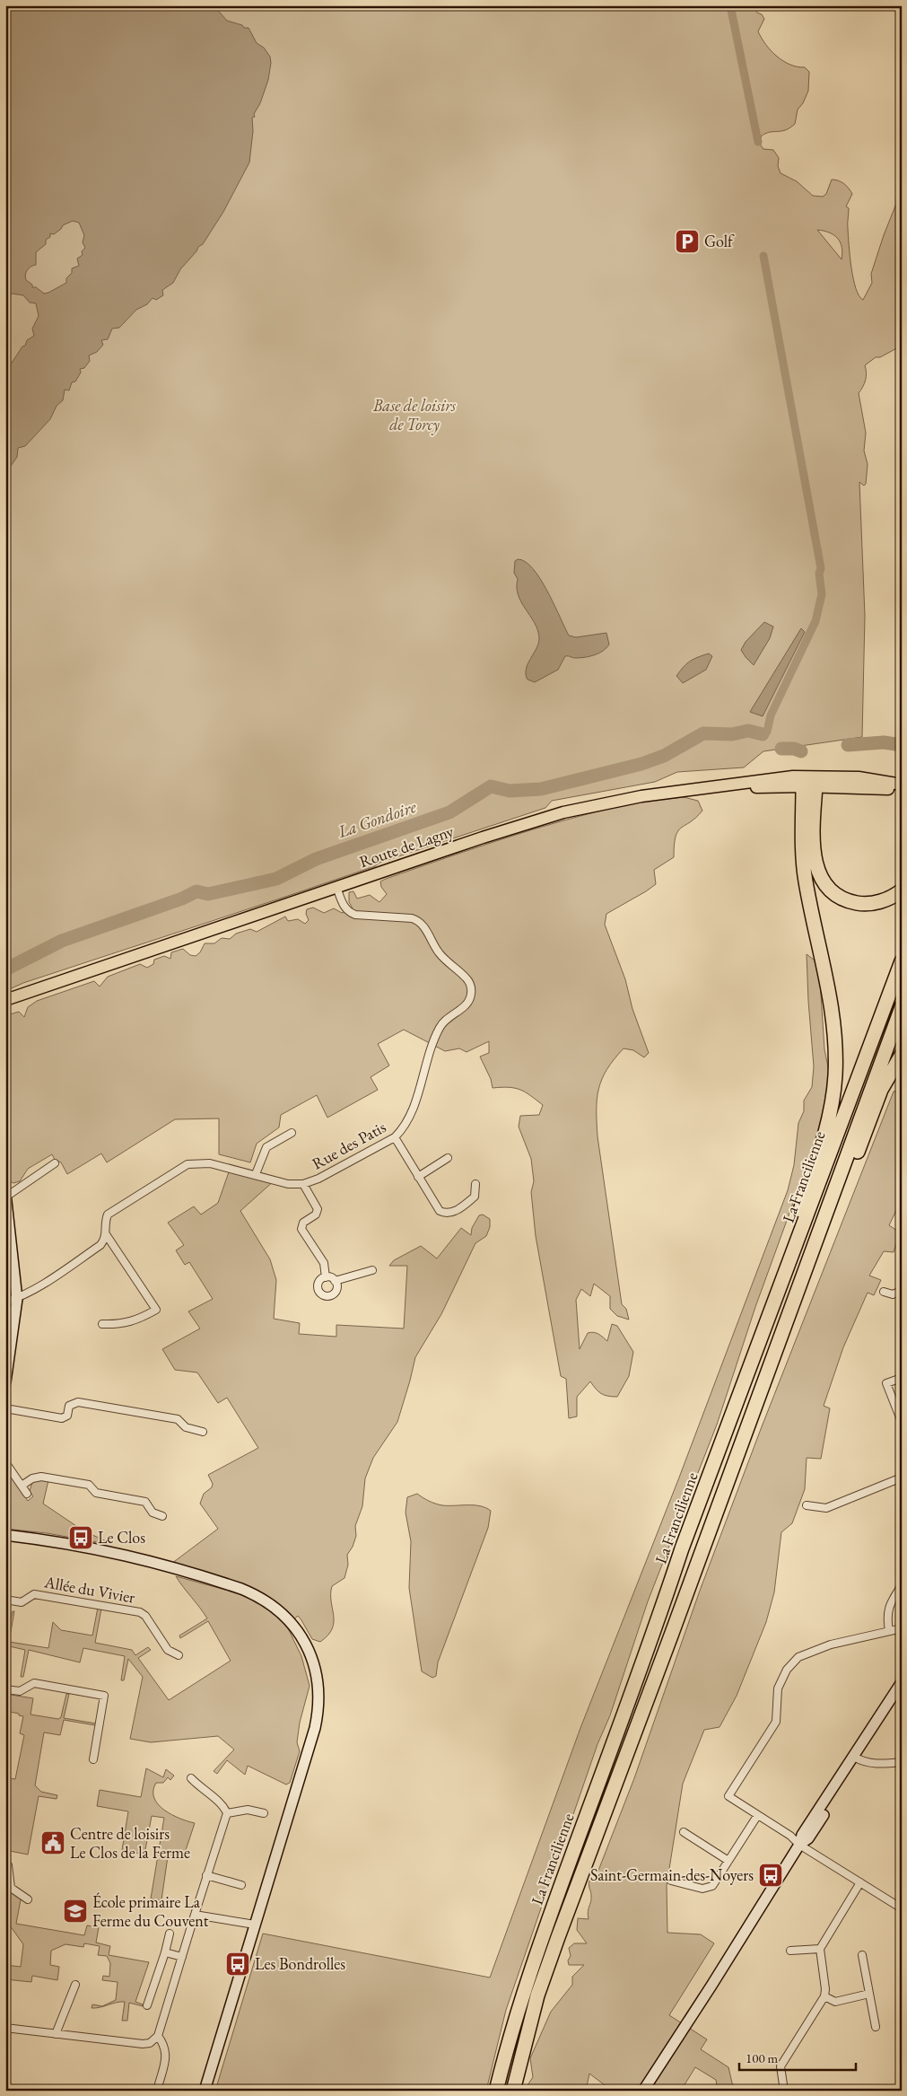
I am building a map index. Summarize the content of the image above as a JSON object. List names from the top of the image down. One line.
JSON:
{"streets":{"highway":["La Francilienne"],"main road":["Route de Lagny"],"street":["Rue des Patis","Allée du Vivier"]},"crossings":[["Route de Lagny","Rue des Patis"]],"water":["La Gondoire"],"parks":["Base de loisirs de Torcy"],"places":{"parking":["Golf"],"bus stop":["Le Clos","Saint-Germain-des-Noyers","Les Bondrolles"],"public building":["Centre de loisirs Le Clos de la Ferme"],"school or university":["École primaire La Ferme du Couvent"]},"scale_bar":"100 m"}
